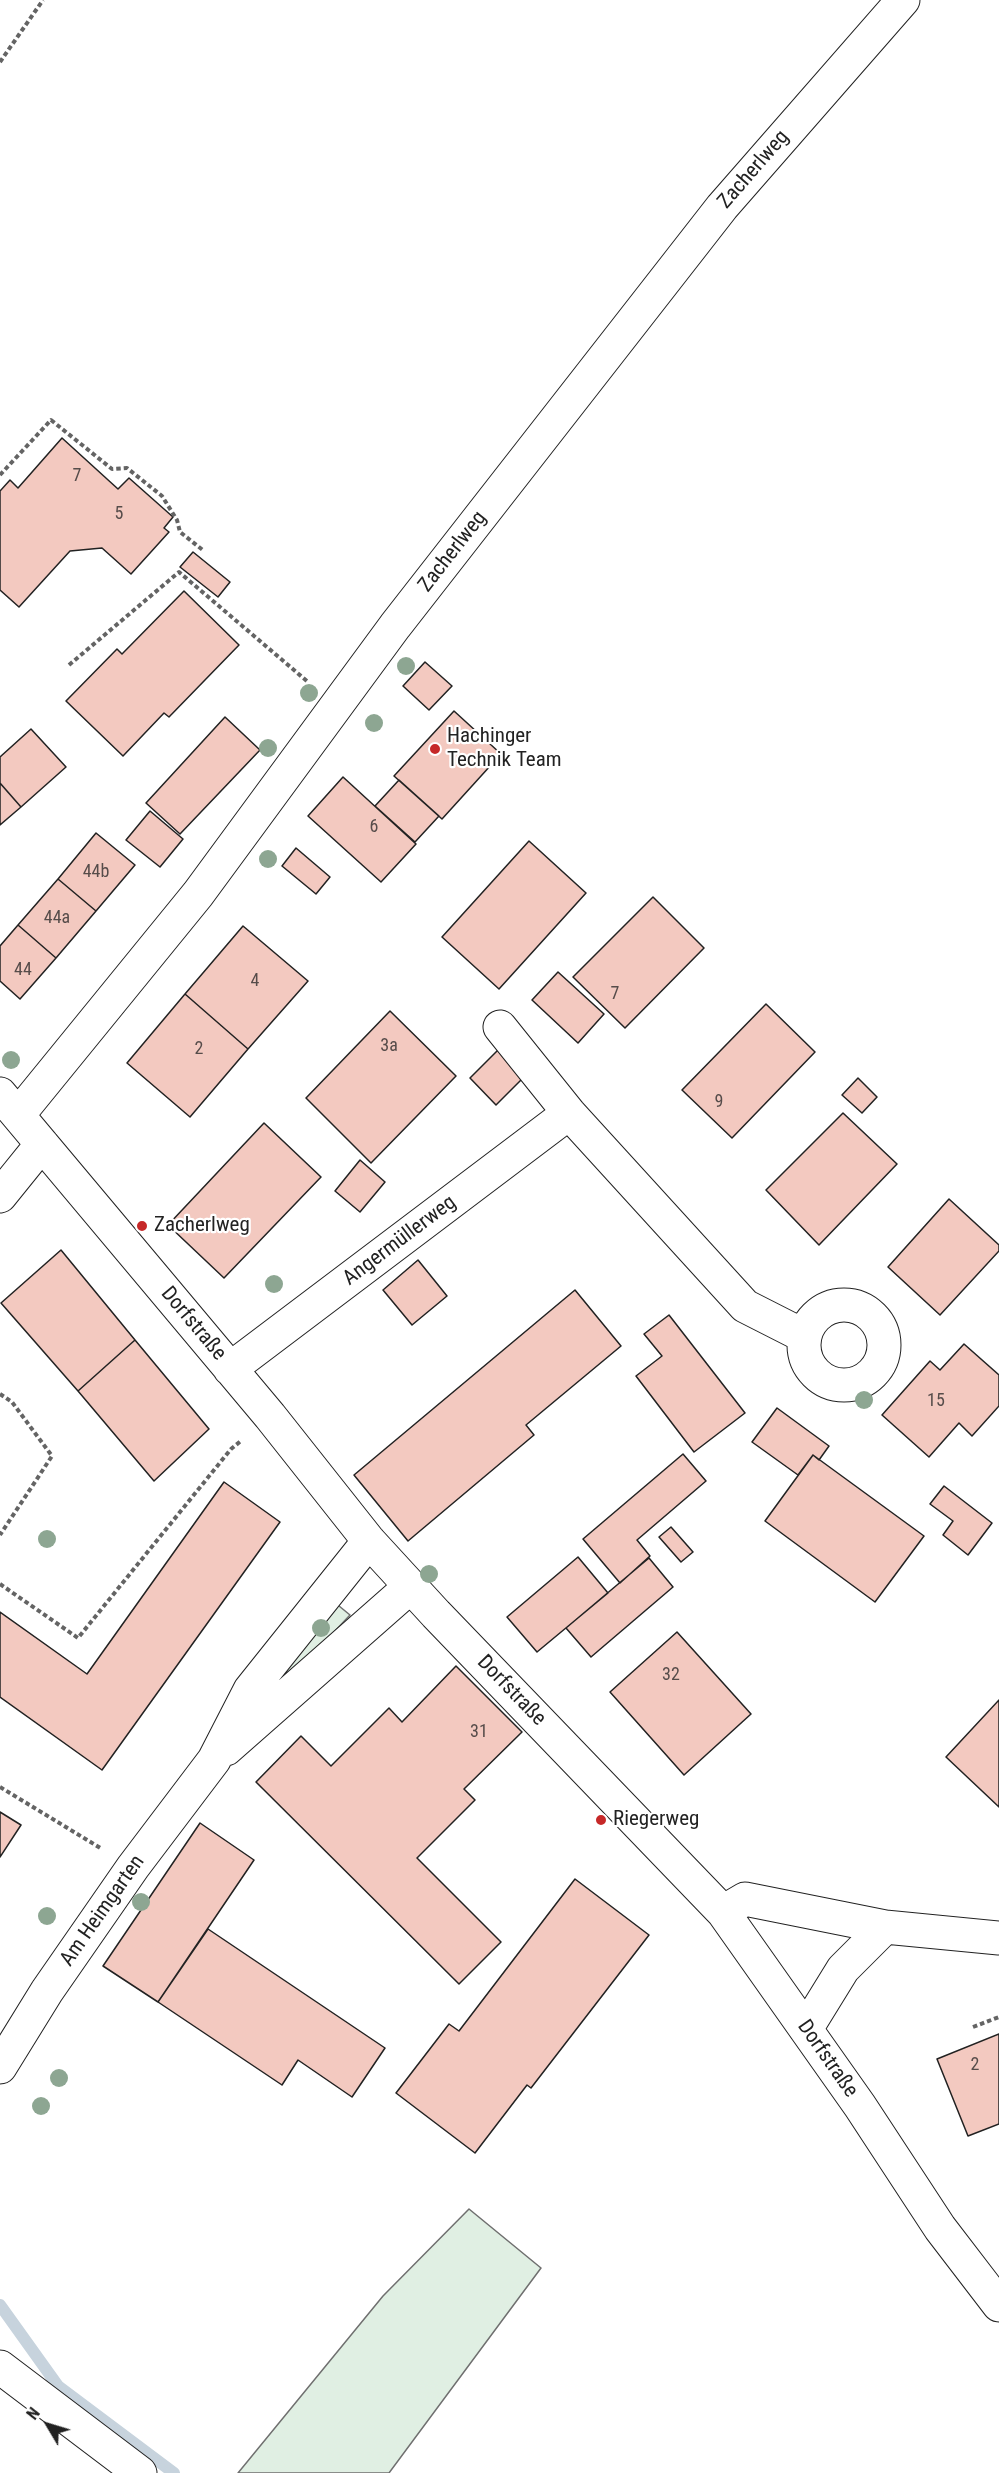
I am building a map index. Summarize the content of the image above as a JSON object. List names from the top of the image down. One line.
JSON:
{"streets":{"street":["Zacherlweg","Angermüllerweg","Dorfstraße","Am Heimgarten"]},"crossings":[["Zacherlweg","Dorfstraße"],["Angermüllerweg","Dorfstraße"],["Dorfstraße","Am Heimgarten"]],"places":["Hachinger Technik Team","Zacherlweg","Riegerweg"],"house_numbers":["7","5","6","44b","44a","44","4","7","3a","2","9","15","32","31","2"],"north":"top left"}
